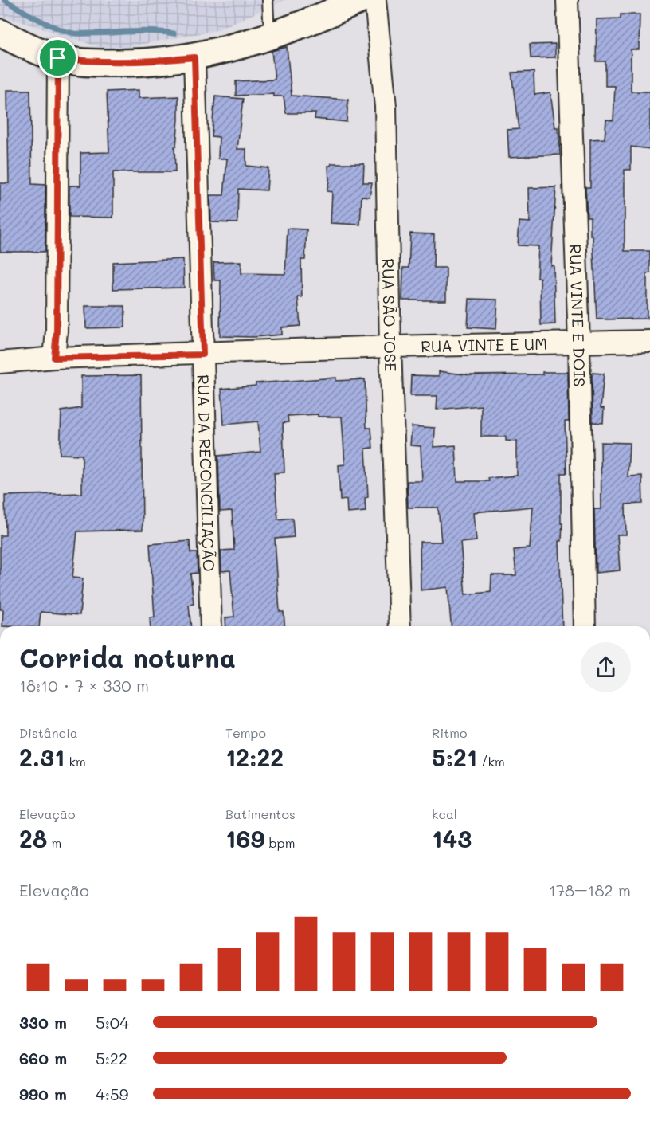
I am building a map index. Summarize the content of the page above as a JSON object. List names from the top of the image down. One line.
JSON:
{"streets":{"street":["RUA SÃO JOSE","RUA VINTE E DOIS","RUA VINTE E UM","RUA DA RECONCILIAÇÃO"]},"crossings":[["RUA SÃO JOSE","RUA VINTE E UM"],["RUA VINTE E DOIS","RUA VINTE E UM"],["RUA VINTE E UM","RUA DA RECONCILIAÇÃO"]],"page":{"heading":["Corrida noturna","18:10 · 7 × 330 m"],"stats":[["Distância","2.31 km"],["Tempo","12:22"],["Ritmo","5:21 /km"],["Elevação","28 m"],["Batimentos","169 bpm"],["kcal","143"]],"chart":["Elevação","178–182 m"],"list":[{"name":"330 m","note":"5:04"},{"name":"660 m","note":"5:22"},{"name":"990 m","note":"4:59"}]}}
